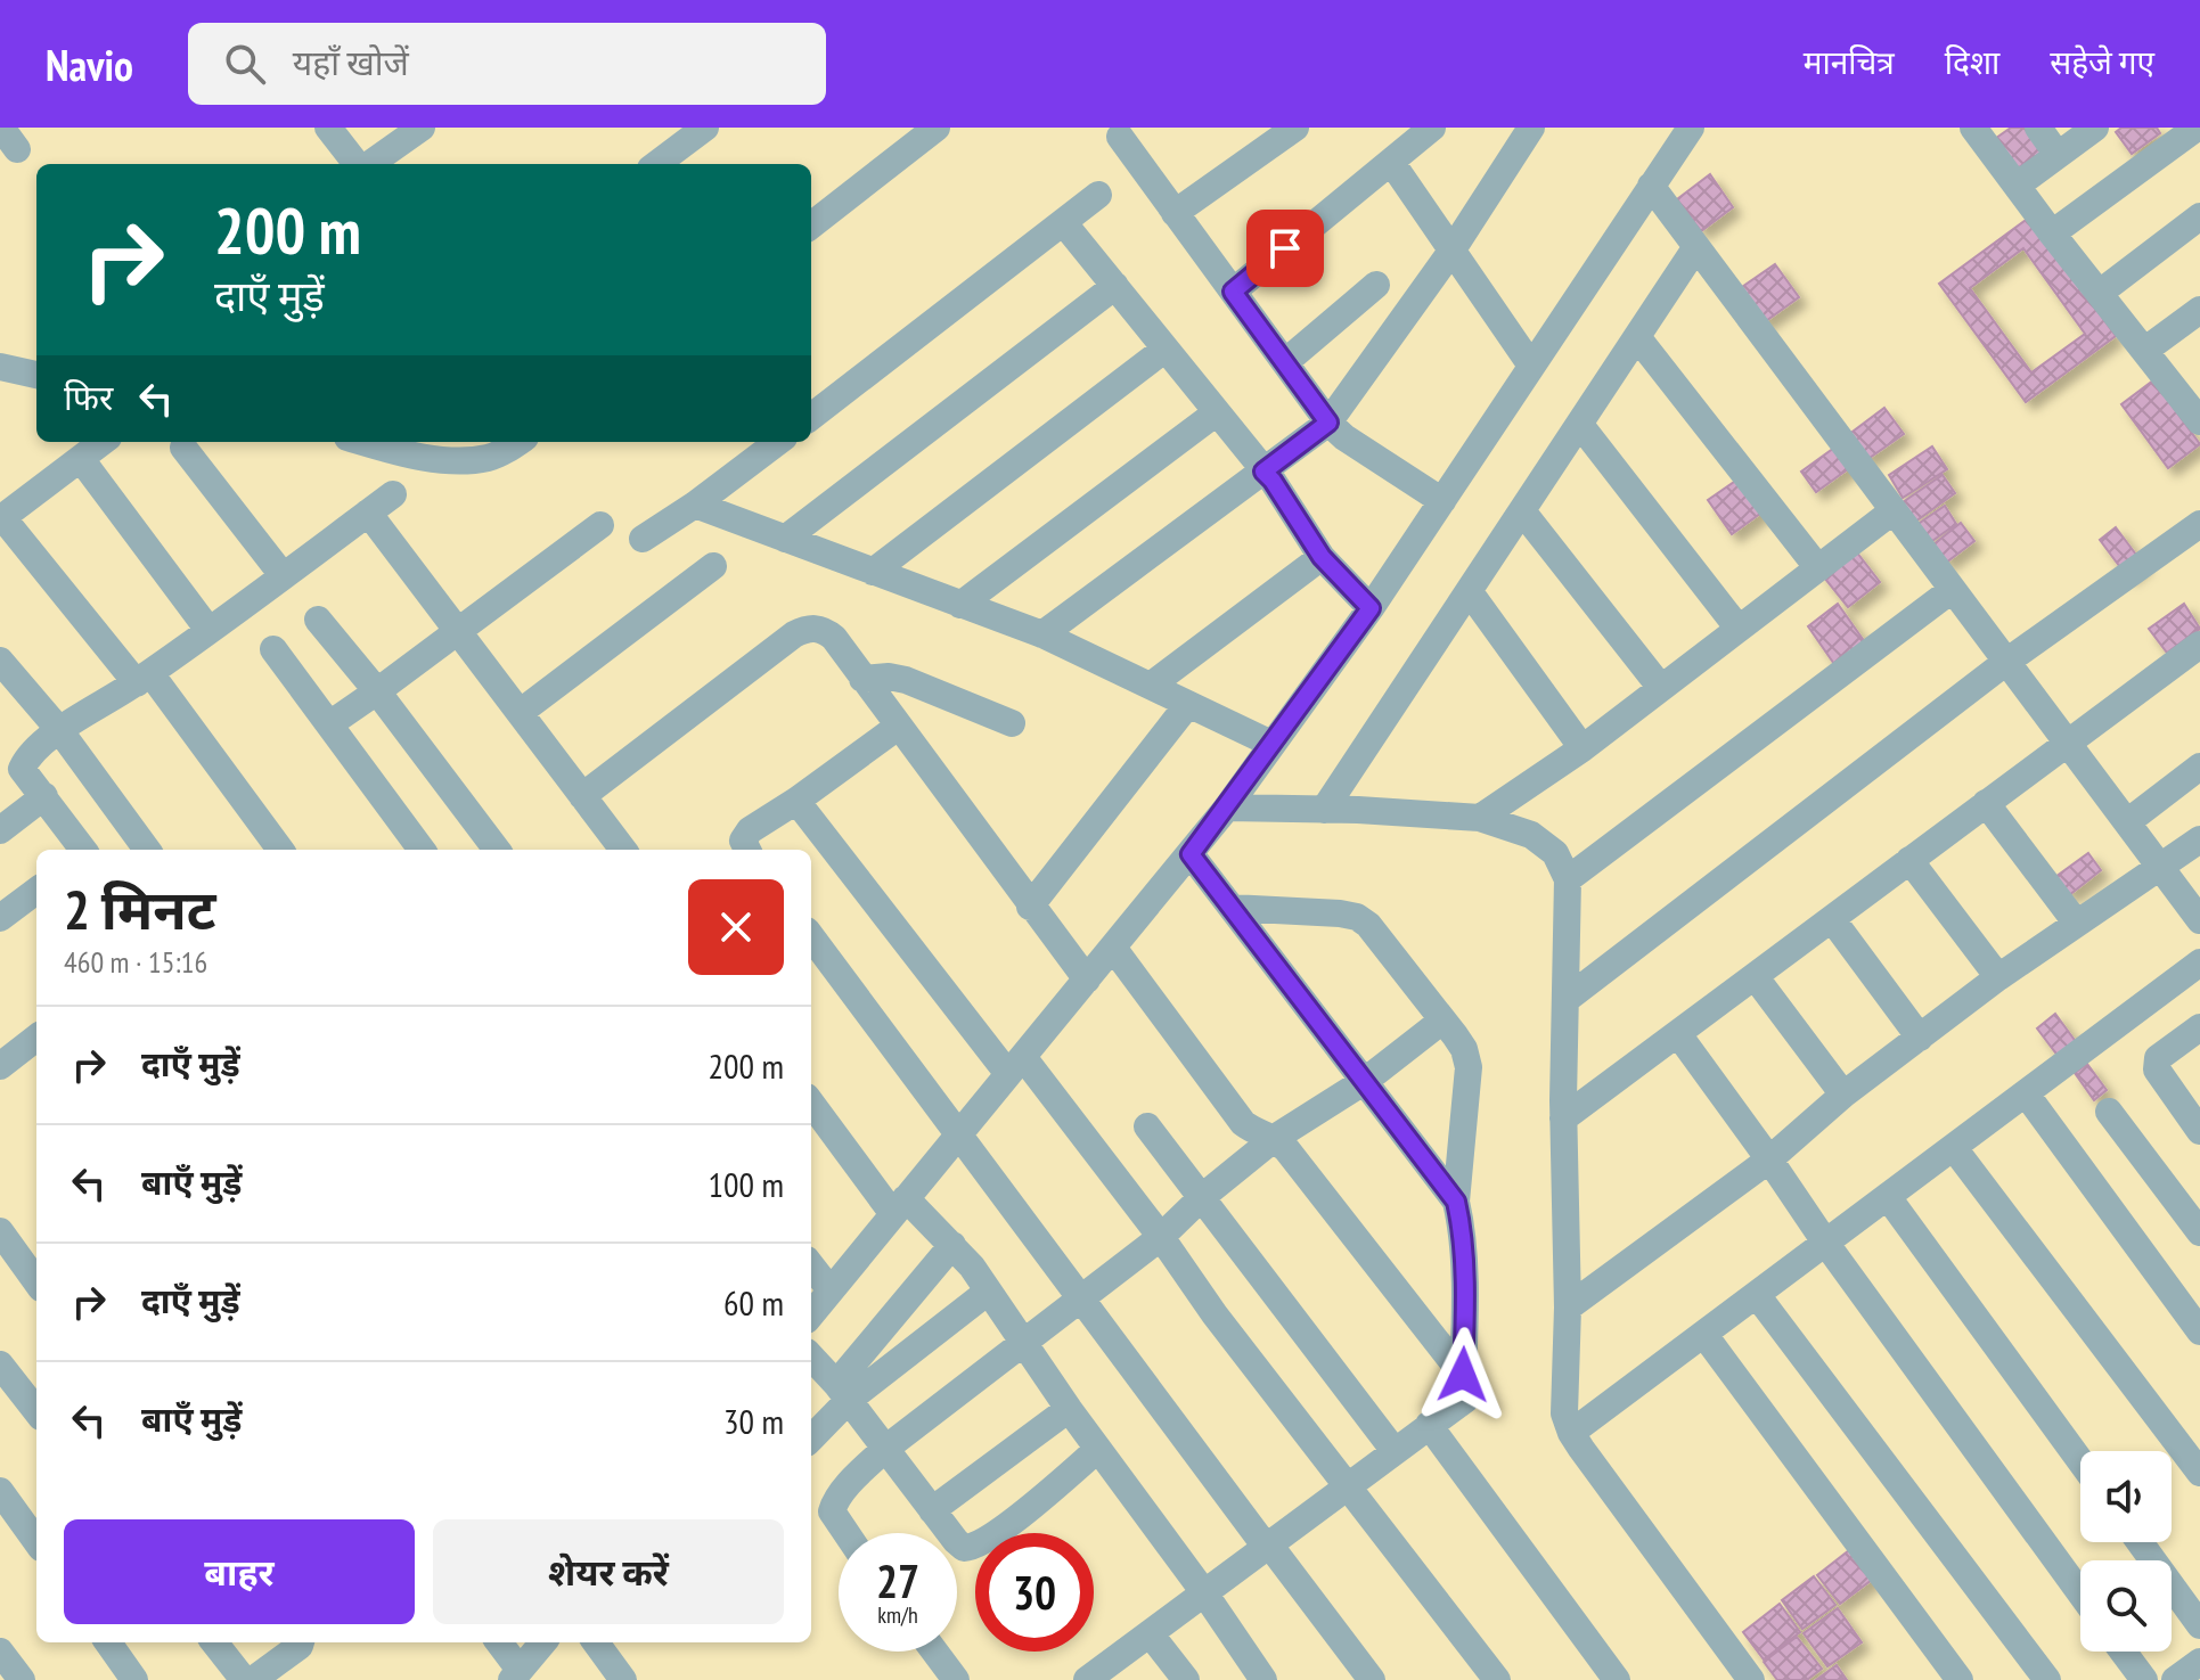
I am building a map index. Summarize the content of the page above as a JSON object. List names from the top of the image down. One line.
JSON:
{"page":{"header":"Navio","search":"यहाँ खोजें","nav":["मानचित्र","दिशा","सहेजे गए"],"turn":["200 m","दाएँ मुड़ें"],"then":"फिर","heading":["2 मिनट","460 m · 15:16"],"list":[{"name":"दाएँ मुड़ें","value":"200 m"},{"name":"बाएँ मुड़ें","value":"100 m"},{"name":"दाएँ मुड़ें","value":"60 m"},{"name":"बाएँ मुड़ें","value":"30 m"}],"buttons":["बाहर","शेयर करें"],"speed":"27 km/h","limit":"30"}}
